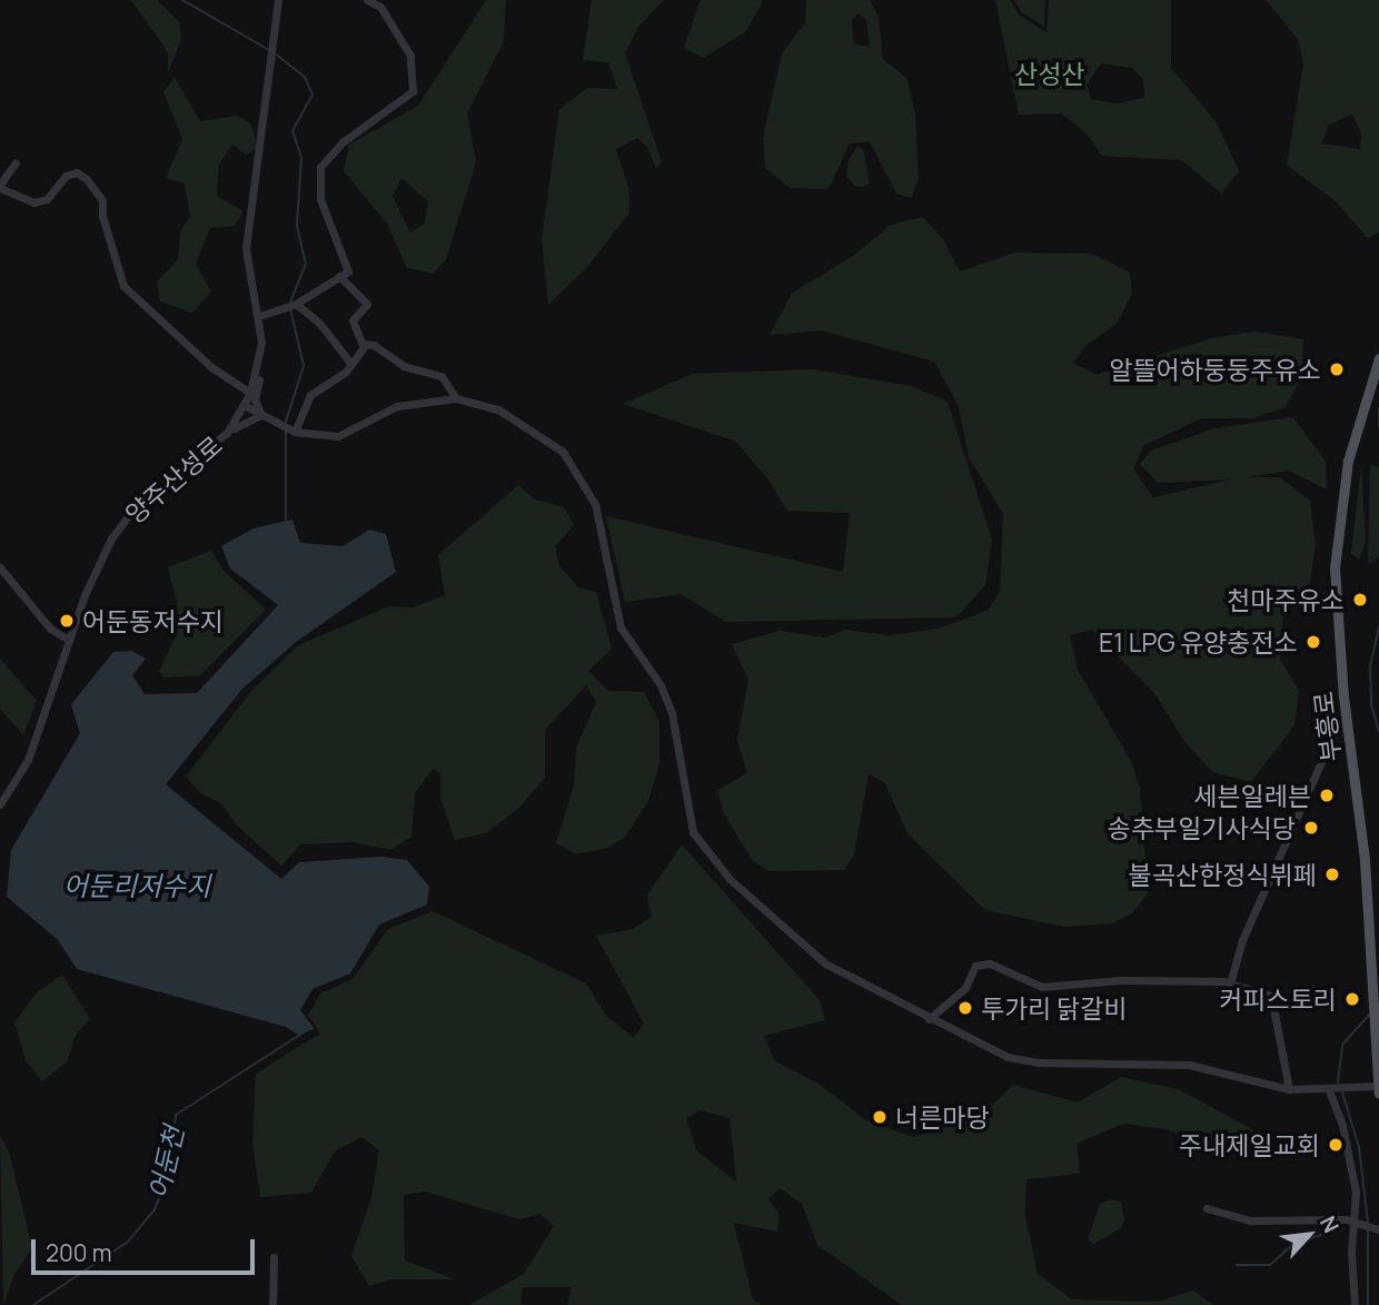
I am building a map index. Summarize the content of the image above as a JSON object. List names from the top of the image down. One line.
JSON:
{"streets":{"main road":["부흥로"],"street":["양주산성로"]},"water":["어둔리저수지","어둔천"],"parks":["산성산"],"places":["알뜰어하둥둥주유소","천마주유소","어둔동저수지","E1 LPG 유양충전소","세븐일레븐","송추부일기사식당","불곡산한정식뷔페","커피스토리","투가리 닭갈비","너른마당","주내제일교회"],"scale_bar":"200 m","north":"top right"}
